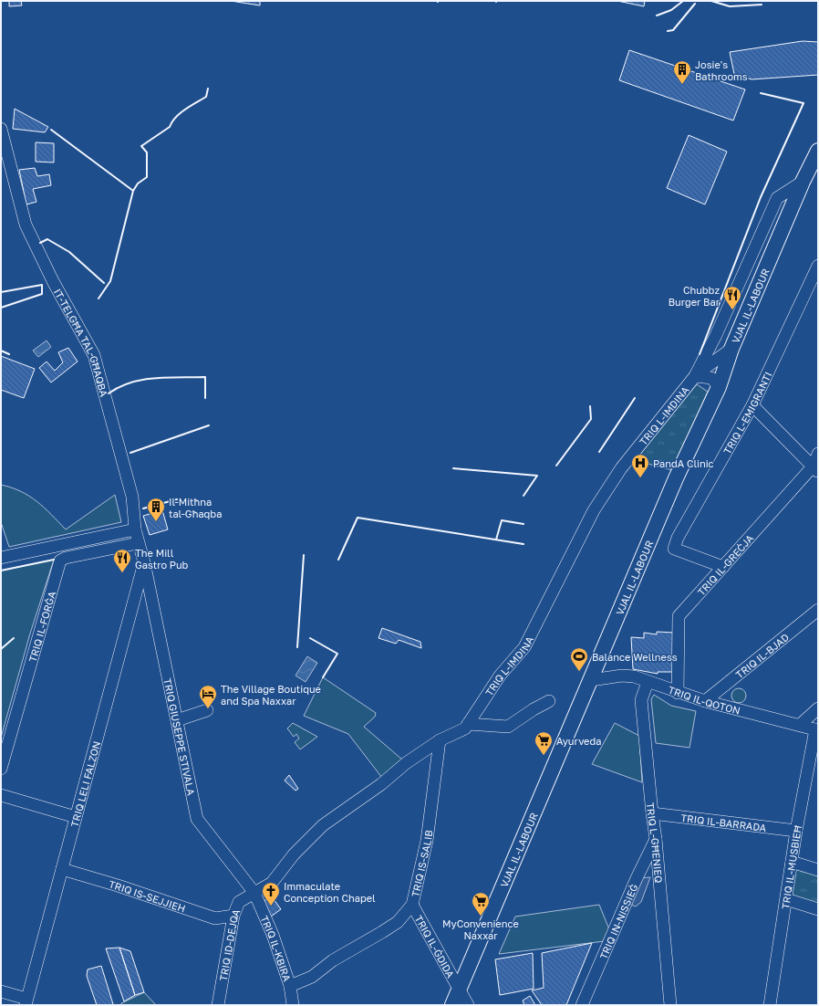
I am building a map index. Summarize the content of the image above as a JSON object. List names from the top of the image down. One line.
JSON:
{"streets":{"main road":["VJAL IL-LABOUR"],"street":["IT-TELGĦA TAL-GĦAQBA","TRIQ L-EMIGRANTI","TRIQ L-IMDINA","TRIQ IL-GREĊJA","TRIQ IL-FORĠA","TRIQ IL-BJAD","TRIQ IL-QOTON","TRIQ GIUSEPPE STIVALA","TRIQ LELI FALZON","TRIQ IL-BARRADA","TRIQ L-GĦENIEQ","TRIQ IS-SALIB","TRIQ IL-MUSBIEĦ","TRIQ IS-SEJJIEH","TRIQ IN-NISSIEĠ","TRIQ ID-DEJQA","TRIQ IL-ĠDIDA","TRIQ IL-KBIRA"]},"crossings":[["VJAL IL-LABOUR","TRIQ L-IMDINA"],["VJAL IL-LABOUR","TRIQ IL-QOTON"],["VJAL IL-LABOUR","TRIQ IL-ĠDIDA"],["IT-TELGĦA TAL-GĦAQBA","TRIQ IL-FORĠA"],["IT-TELGĦA TAL-GĦAQBA","TRIQ GIUSEPPE STIVALA"],["IT-TELGĦA TAL-GĦAQBA","TRIQ LELI FALZON"],["TRIQ L-EMIGRANTI","TRIQ IL-GREĊJA"],["TRIQ L-IMDINA","TRIQ GIUSEPPE STIVALA"],["TRIQ L-IMDINA","TRIQ IS-SALIB"],["TRIQ L-IMDINA","TRIQ ID-DEJQA"],["TRIQ L-IMDINA","TRIQ IL-KBIRA"],["TRIQ IL-GREĊJA","TRIQ IL-QOTON"],["TRIQ IL-BJAD","TRIQ IL-QOTON"],["TRIQ IL-QOTON","TRIQ L-GĦENIEQ"],["TRIQ IL-QOTON","TRIQ IL-MUSBIEĦ"],["TRIQ GIUSEPPE STIVALA","TRIQ LELI FALZON"],["TRIQ GIUSEPPE STIVALA","TRIQ ID-DEJQA"],["TRIQ GIUSEPPE STIVALA","TRIQ IL-KBIRA"],["TRIQ LELI FALZON","TRIQ IS-SEJJIEH"],["TRIQ IL-BARRADA","TRIQ L-GĦENIEQ"],["TRIQ IL-BARRADA","TRIQ IL-MUSBIEĦ"],["TRIQ L-GĦENIEQ","TRIQ IN-NISSIEĠ"],["TRIQ IS-SALIB","TRIQ IL-ĠDIDA"],["TRIQ IS-SALIB","TRIQ IL-KBIRA"],["TRIQ IS-SEJJIEH","TRIQ ID-DEJQA"],["TRIQ ID-DEJQA","TRIQ IL-KBIRA"]],"places":{"building":["Josie's Bathrooms","Il-Mitħna tal-Għaqba"],"restaurant":["Chubbz Burger Bar","The Mill Gastro Pub"],"hospital":["PandA Clinic"],"sports":["Balance Wellness"],"hotel":["The Village Boutique and Spa Naxxar"],"supermarket":["Ayurveda","MyConvenience Naxxar"],"church":["Immaculate Conception Chapel"]}}
